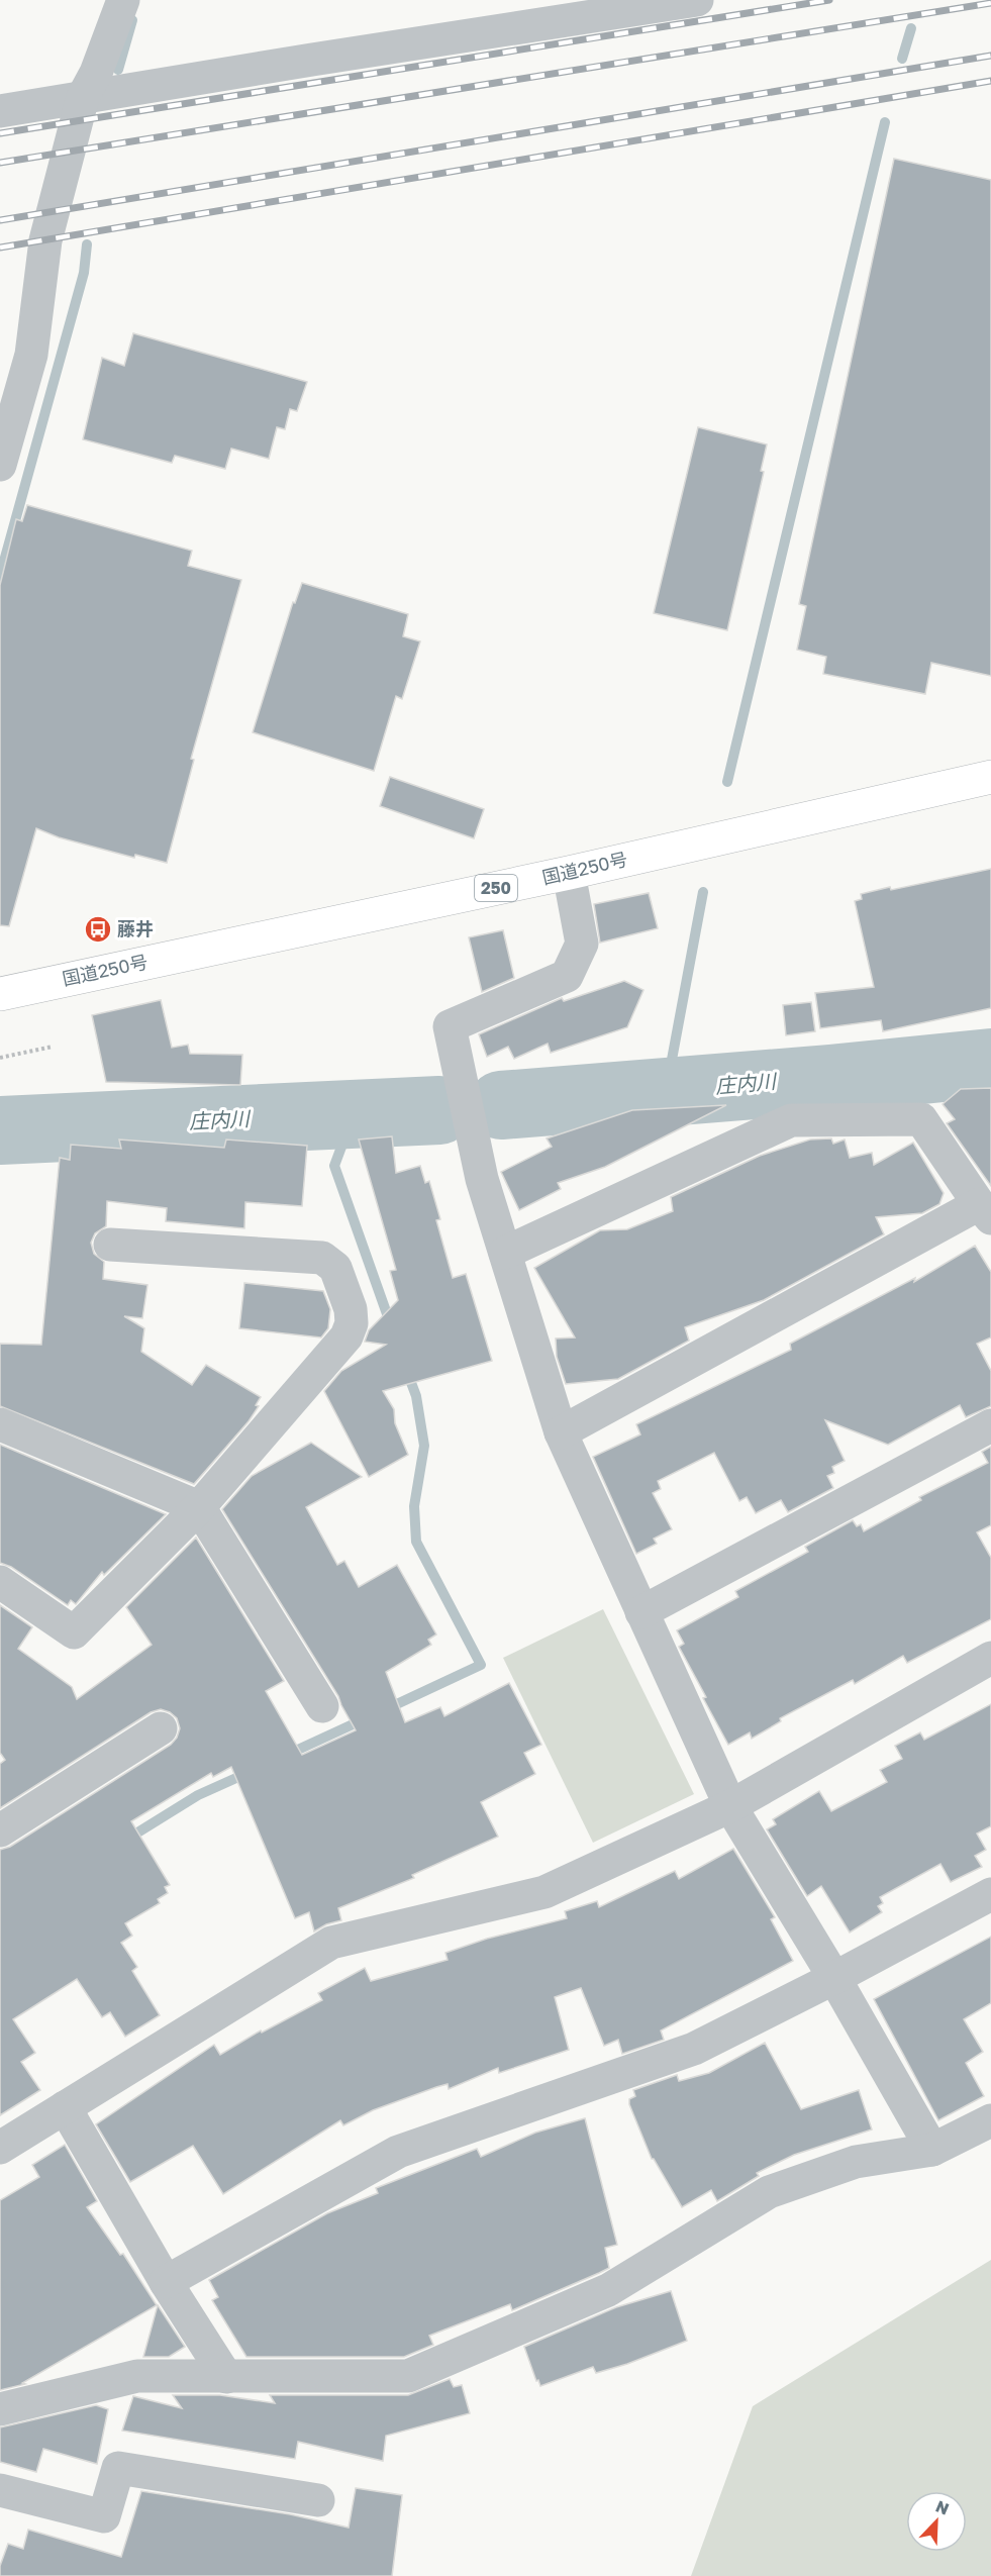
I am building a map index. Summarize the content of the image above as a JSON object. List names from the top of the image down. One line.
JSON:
{"streets":{"highway":["国道250号","250"]},"water":["庄内川"],"places":{"bus stop":["藤井"]},"north":"top right"}
